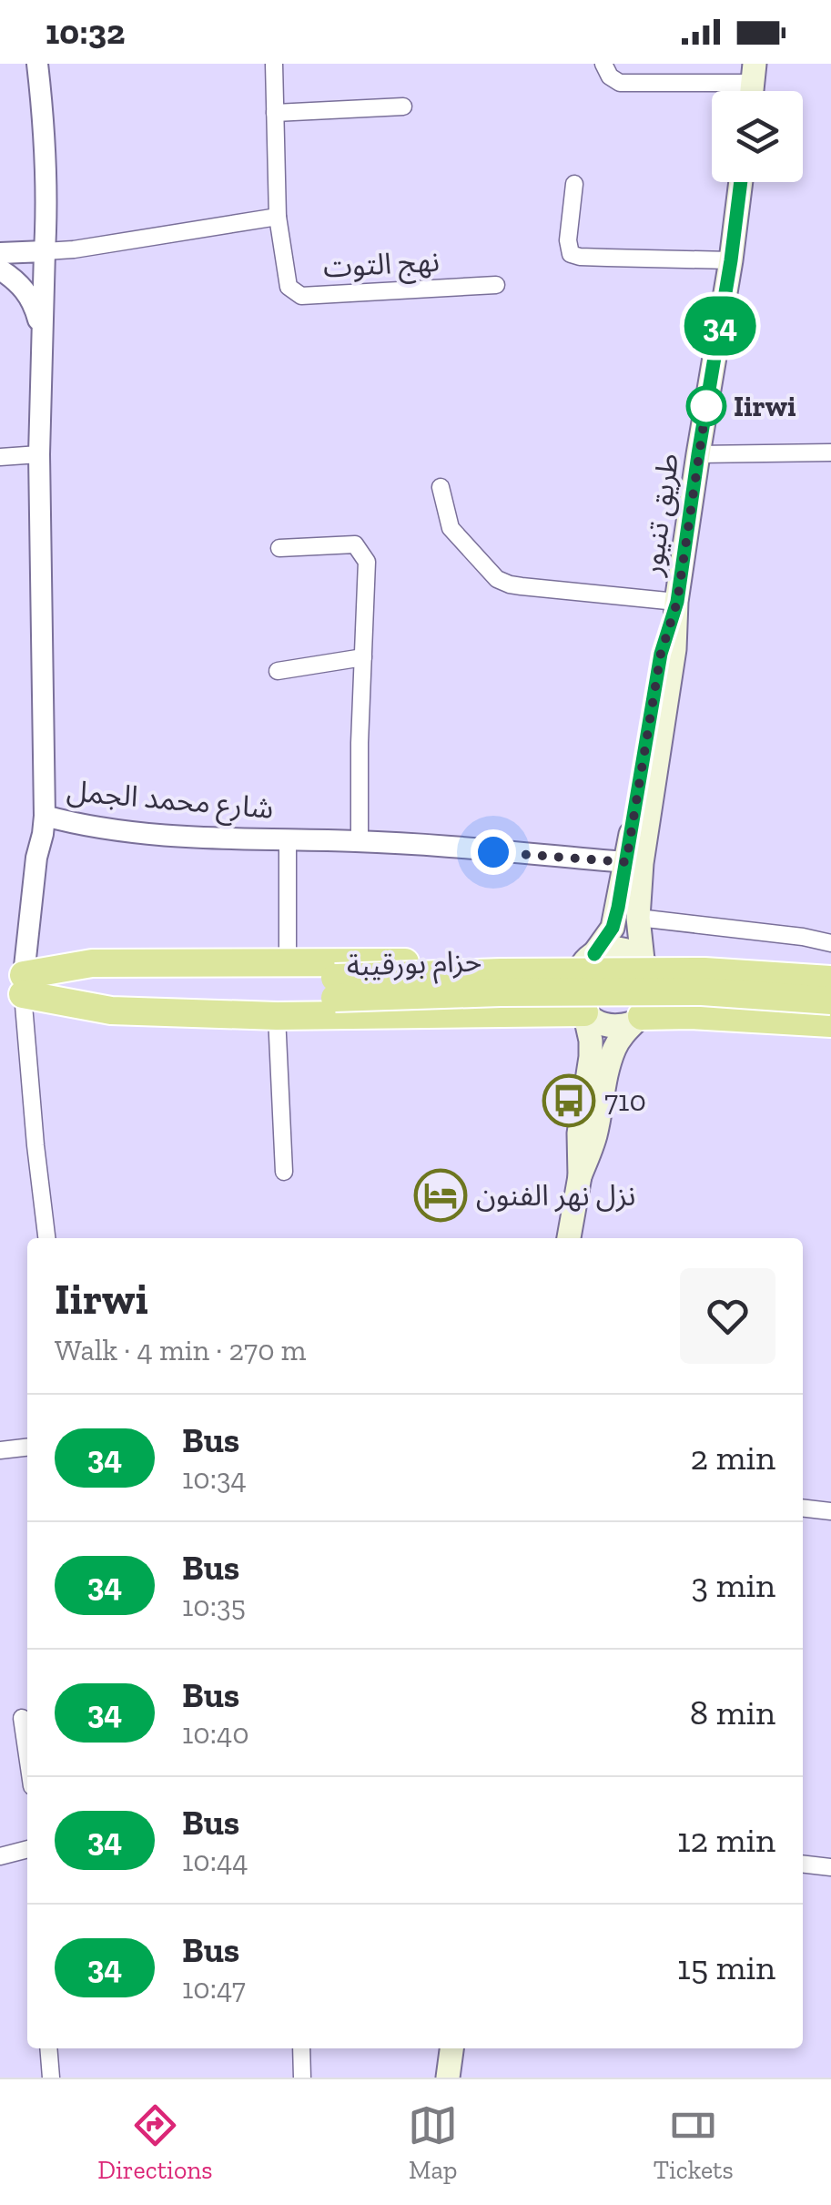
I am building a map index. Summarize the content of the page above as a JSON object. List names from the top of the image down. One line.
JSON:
{"streets":{"highway":["حزام بورقيبة"],"main road":["طريق تنيور"],"street":["نهج التوت","شارع محمد الجمل"]},"crossings":[["طريق تنيور","شارع محمد الجمل"]],"places":{"other":["Iirwi"],"bus stop":["710"],"hotel":["نزل نهر الفنون"]},"lines":["bus line 34"],"page":{"status":"10:32","on_map":"34","heading":["Iirwi","Walk · 4 min · 270 m"],"list":[{"mark":"34","name":"Bus","note":"10:34","value":"2 min"},{"mark":"34","name":"Bus","note":"10:35","value":"3 min"},{"mark":"34","name":"Bus","note":"10:40","value":"8 min"},{"mark":"34","name":"Bus","note":"10:44","value":"12 min"},{"mark":"34","name":"Bus","note":"10:47","value":"15 min"}],"tabs":["Directions","Map","Tickets"]}}
